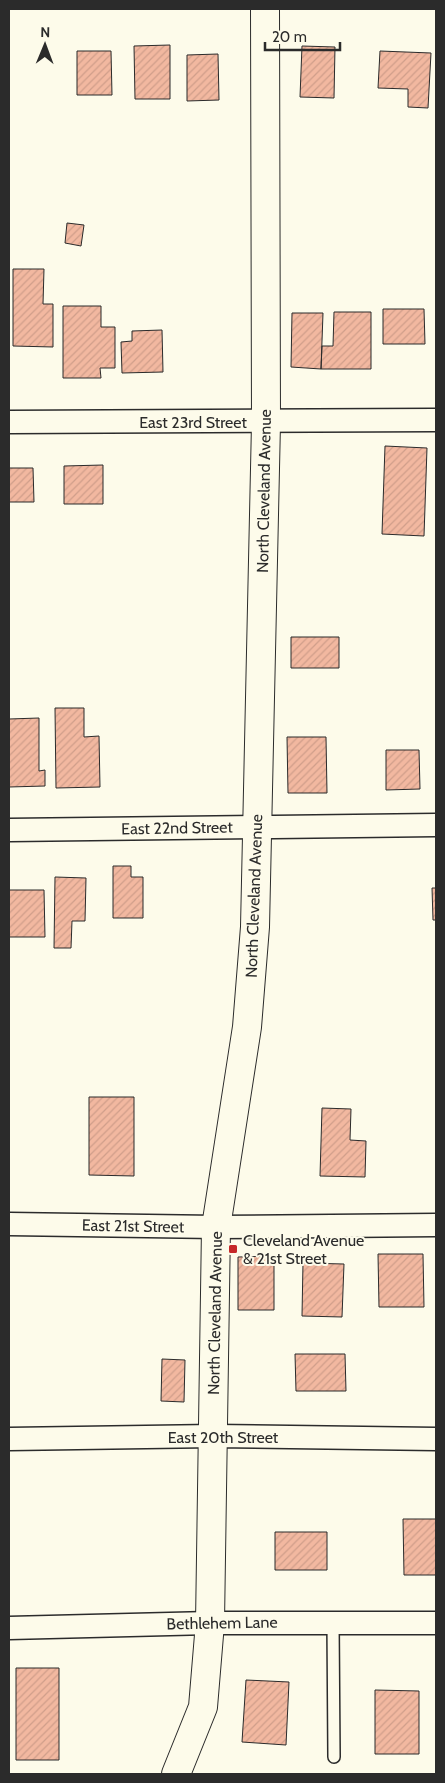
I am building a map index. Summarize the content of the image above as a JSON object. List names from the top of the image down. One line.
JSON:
{"streets":{"street":["East 23rd Street","North Cleveland Avenue","East 22nd Street","East 21st Street","East 20th Street","Bethlehem Lane"]},"crossings":[["East 23rd Street","North Cleveland Avenue"],["North Cleveland Avenue","East 22nd Street"],["North Cleveland Avenue","East 21st Street"],["North Cleveland Avenue","East 20th Street"],["North Cleveland Avenue","Bethlehem Lane"]],"places":{"transit":["Cleveland Avenue & 21st Street"]},"scale_bar":"20 m","north":"top"}
